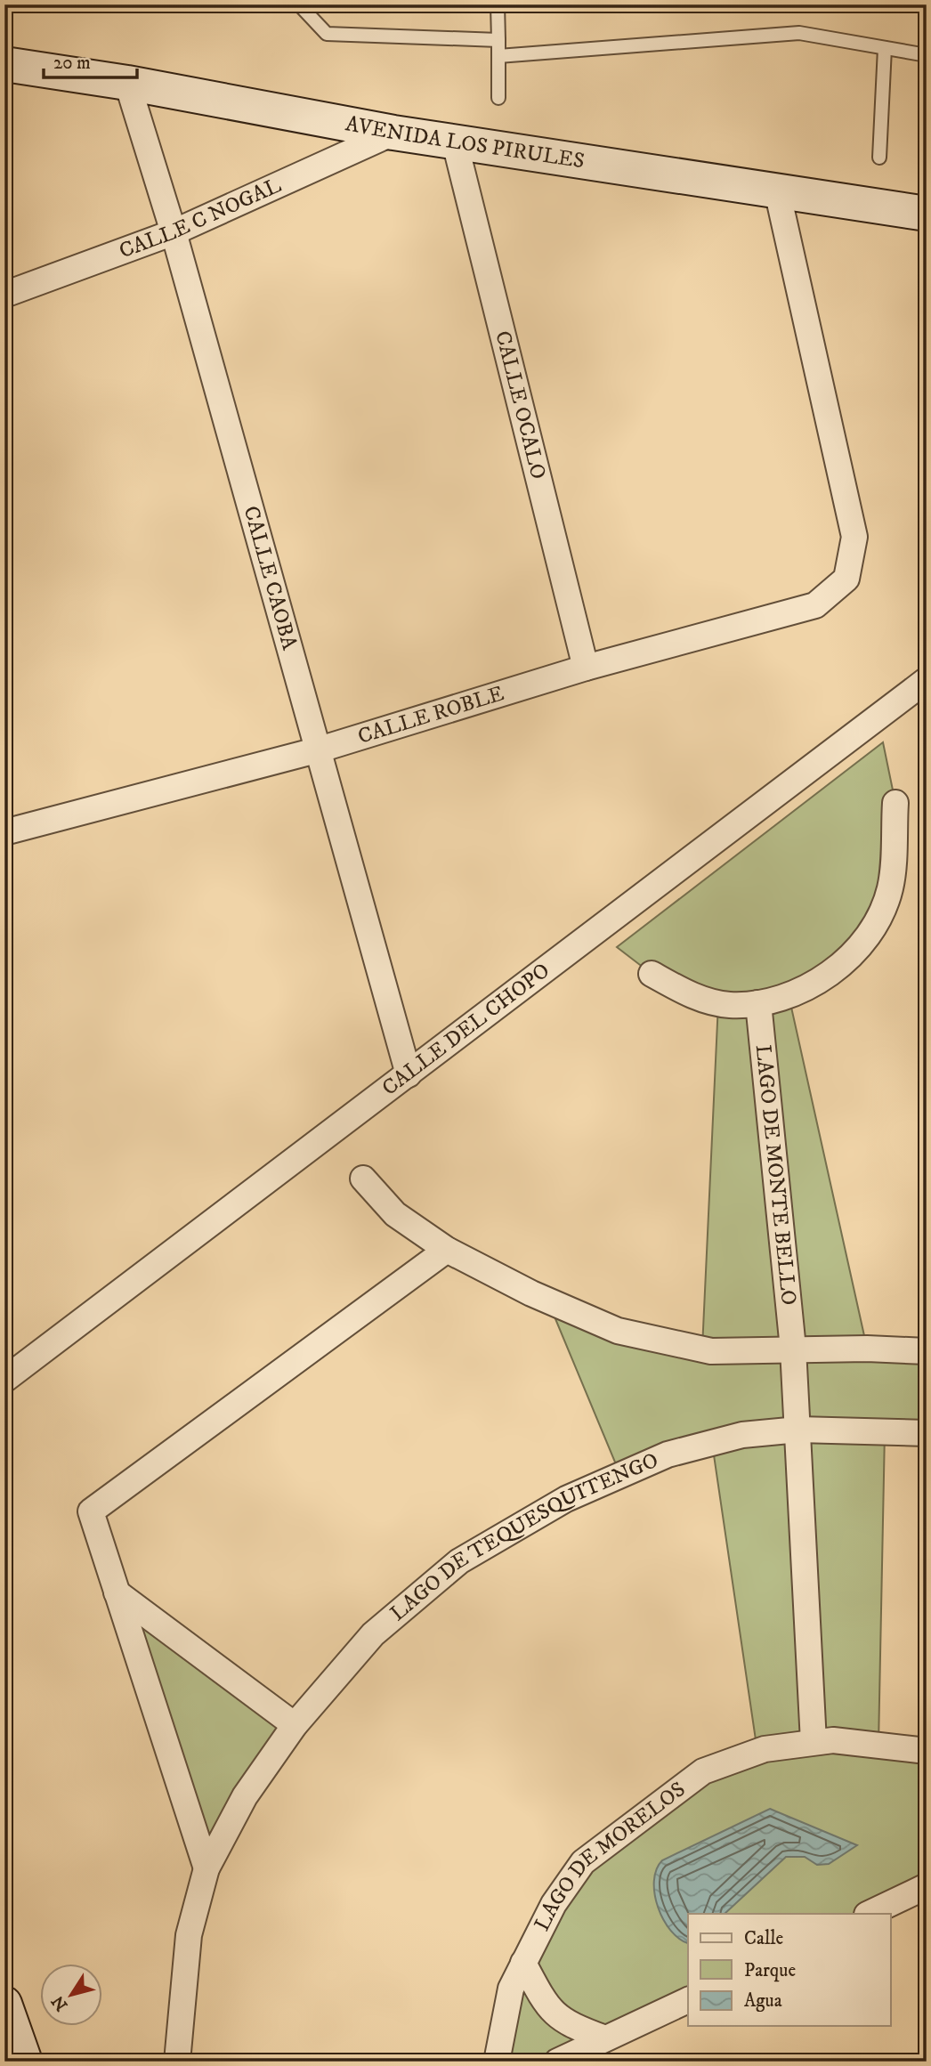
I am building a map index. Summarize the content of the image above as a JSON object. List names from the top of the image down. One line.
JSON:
{"streets":{"street":["AVENIDA LOS PIRULES","CALLE C NOGAL","CALLE OCALO","CALLE CAOBA","CALLE ROBLE","CALLE DEL CHOPO","LAGO DE MONTE BELLO","LAGO DE TEQUESQUITENGO","LAGO DE MORELOS"]},"crossings":[["AVENIDA LOS PIRULES","CALLE C NOGAL"],["AVENIDA LOS PIRULES","CALLE OCALO"],["AVENIDA LOS PIRULES","CALLE CAOBA"],["AVENIDA LOS PIRULES","CALLE ROBLE"],["CALLE C NOGAL","CALLE CAOBA"],["CALLE OCALO","CALLE ROBLE"],["CALLE CAOBA","CALLE ROBLE"],["CALLE CAOBA","CALLE DEL CHOPO"],["LAGO DE MONTE BELLO","LAGO DE TEQUESQUITENGO"]],"legend":["Calle","Parque","Agua"],"scale_bar":"20 m","north":"bottom left"}
